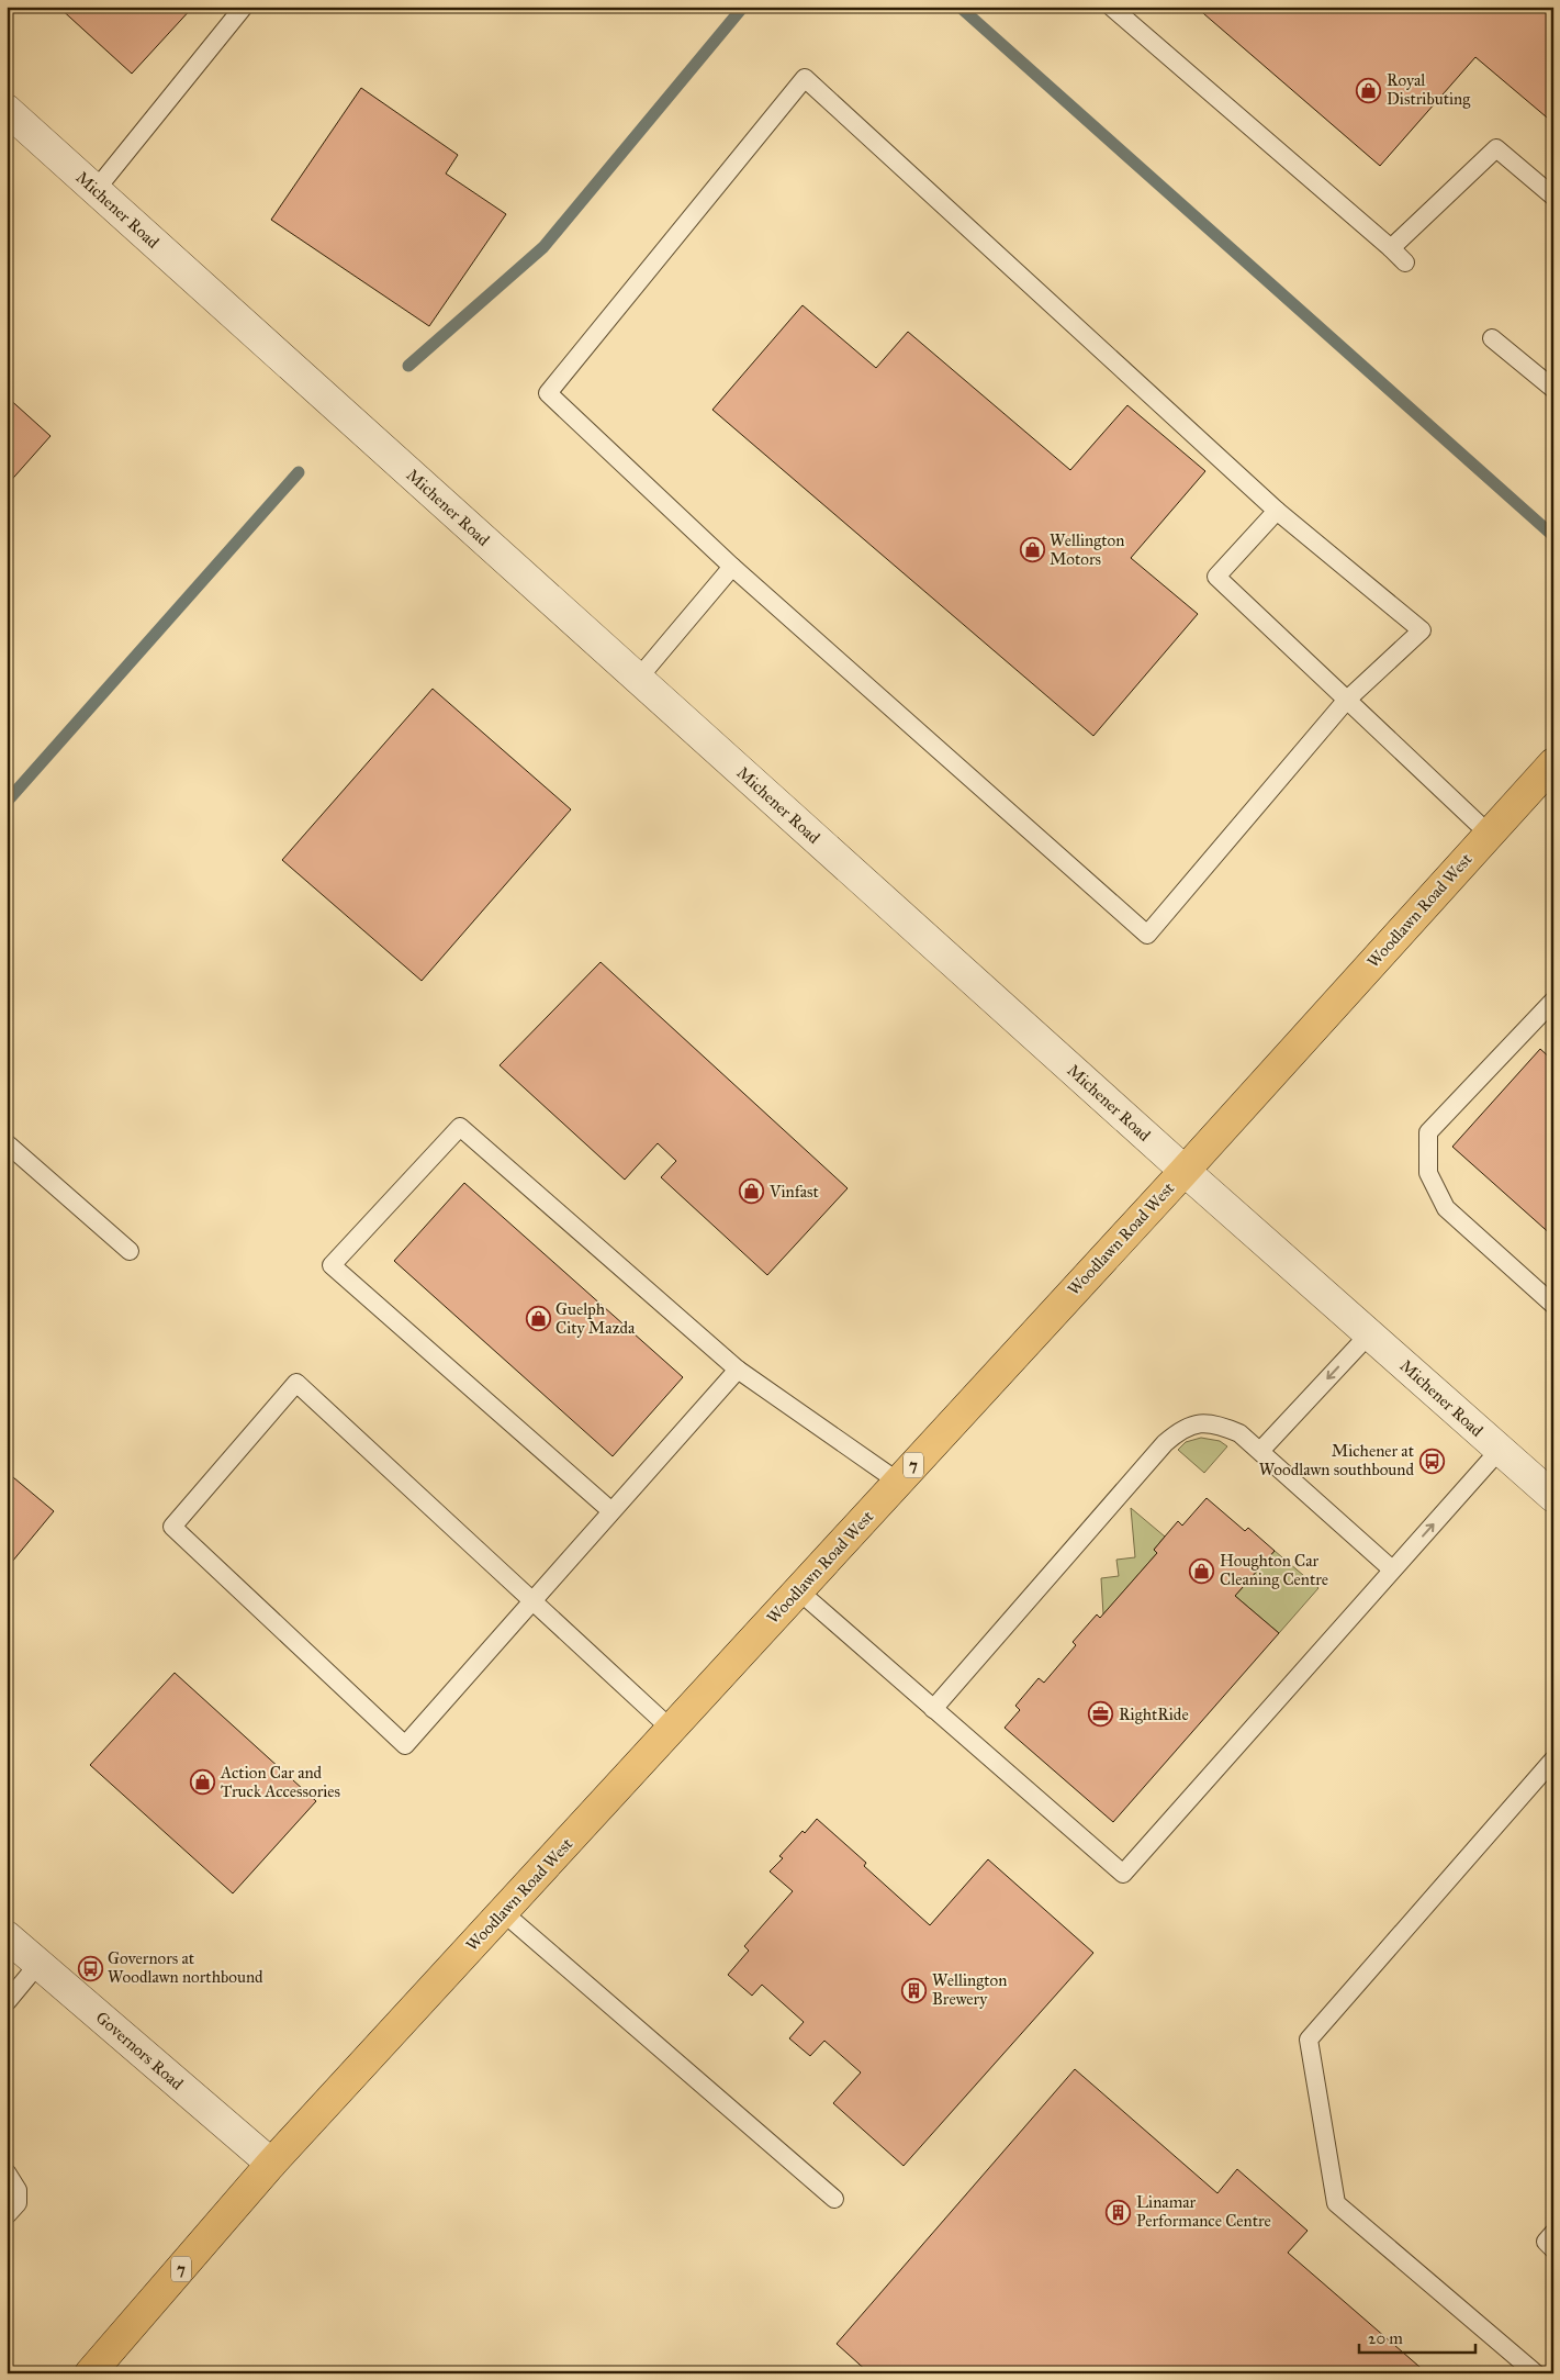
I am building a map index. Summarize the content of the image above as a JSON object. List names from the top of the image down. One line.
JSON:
{"streets":{"main road":["Woodlawn Road West","7"],"street":["Michener Road","Governors Road"]},"crossings":[["Michener Road","Woodlawn Road West"],["Woodlawn Road West","Governors Road"]],"places":{"shop":["Royal Distributing","Wellington Motors","Vinfast","Guelph City Mazda","Houghton Car Cleaning Centre","Action Car and Truck Accessories"],"bus stop":["Michener at Woodlawn southbound","Governors at Woodlawn northbound"],"office":["RightRide"],"building":["Wellington Brewery","Linamar Performance Centre"]},"scale_bar":"20 m"}
